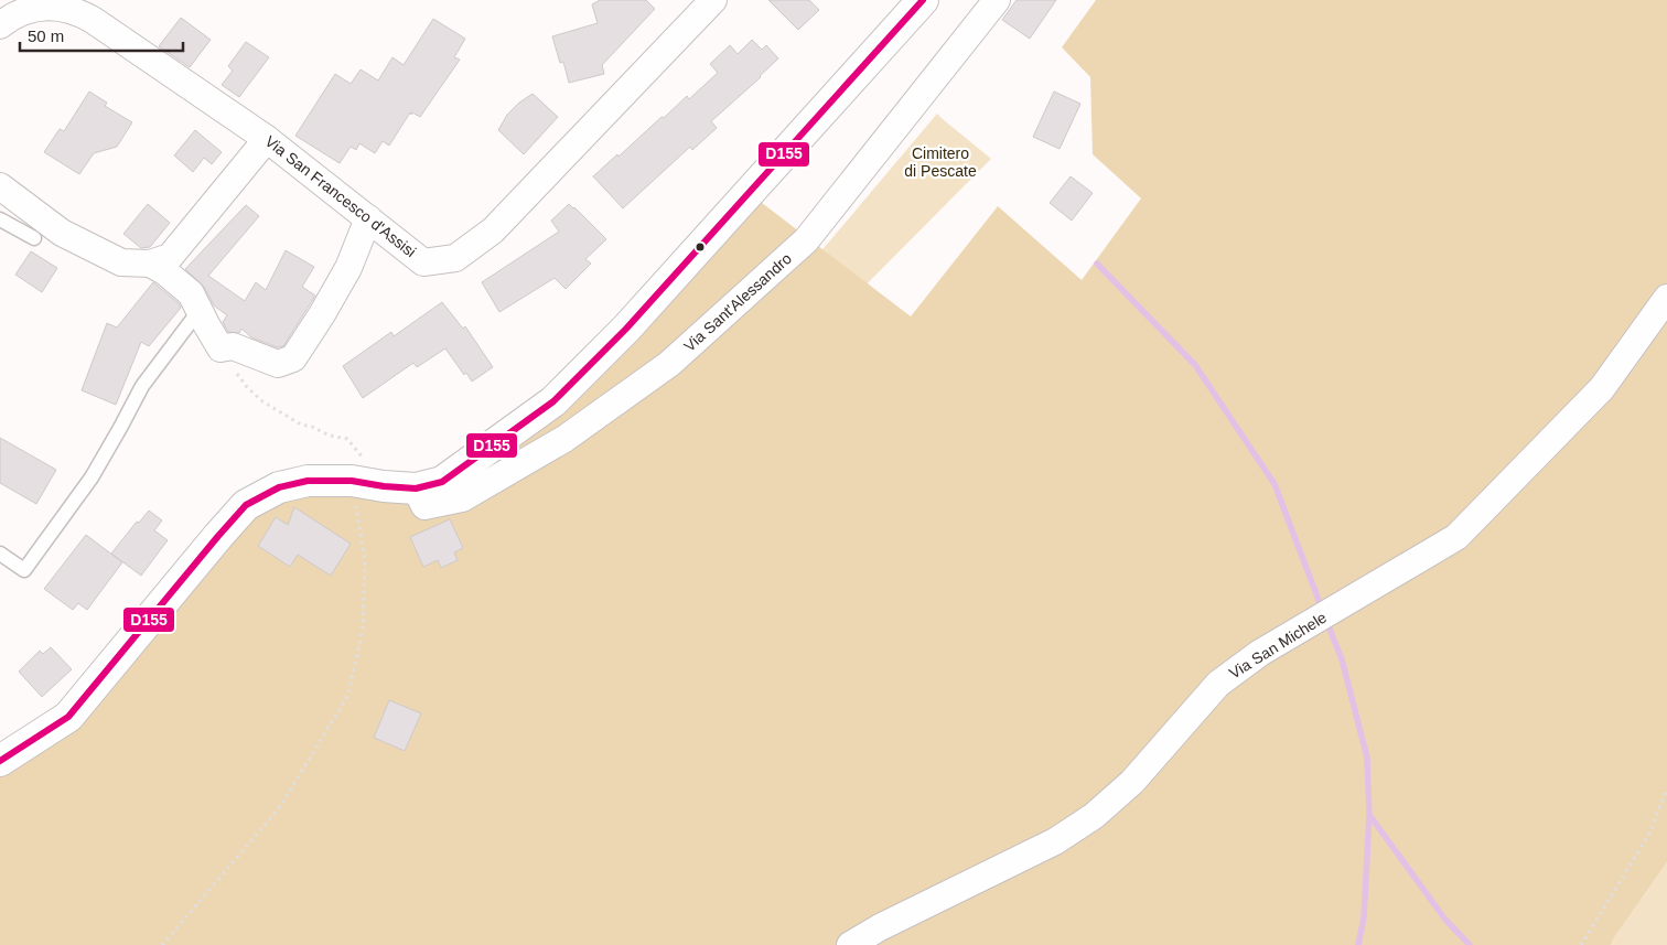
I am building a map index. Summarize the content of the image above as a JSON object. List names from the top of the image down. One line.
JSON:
{"streets":{"street":["Via San Francesco d'Assisi","Via Sant'Alessandro","Via San Michele"]},"parks":["Cimitero di Pescate"],"lines":["transit line D155"],"scale_bar":"50 m"}
